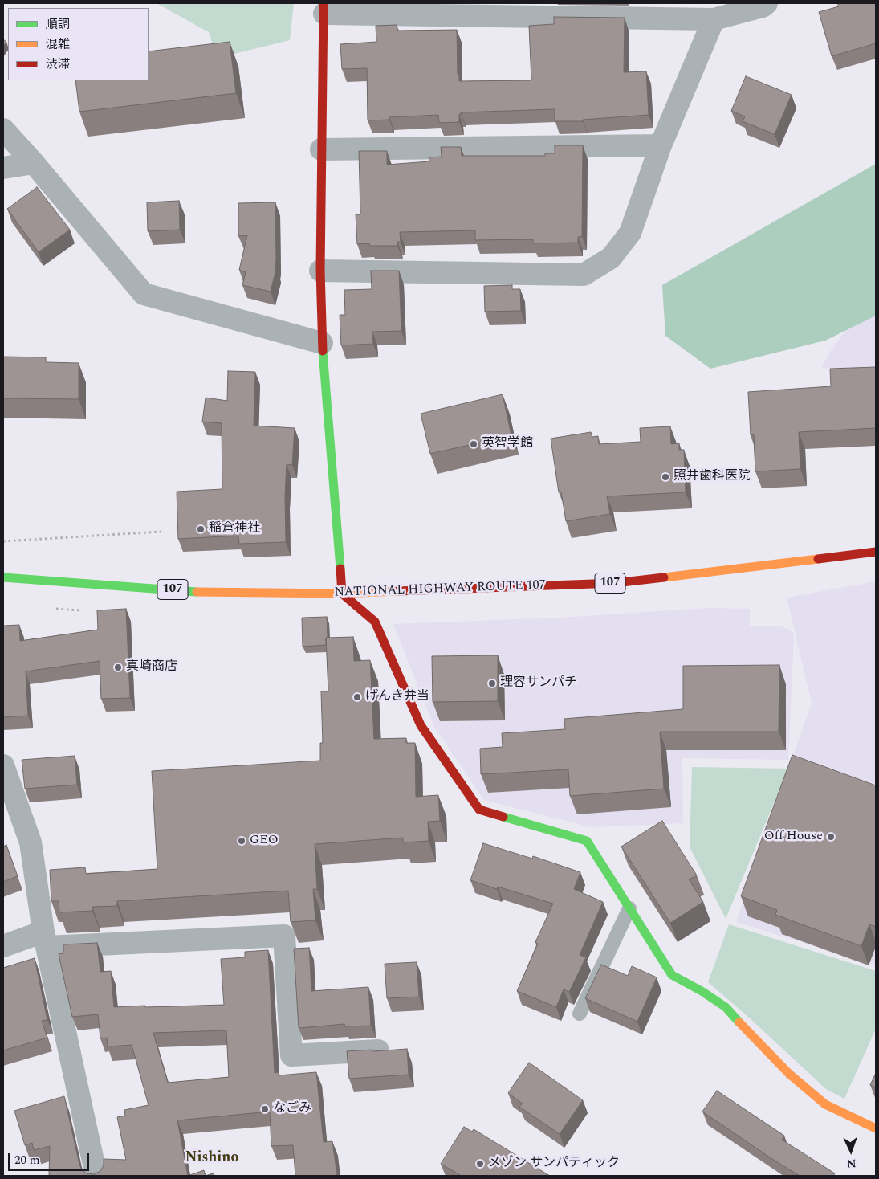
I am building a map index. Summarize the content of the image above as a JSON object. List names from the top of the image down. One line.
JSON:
{"streets":{"main road":["107","NATIONAL HIGHWAY ROUTE 107"]},"districts":["Nishino"],"places":["英智学館","照井歯科医院","稲倉神社","真崎商店","理容サンパチ","げんき弁当","Off House","GEO","なごみ","メゾン サンパティック"],"legend":["順調","混雑","渋滞"],"scale_bar":"20 m","north":"bottom"}
